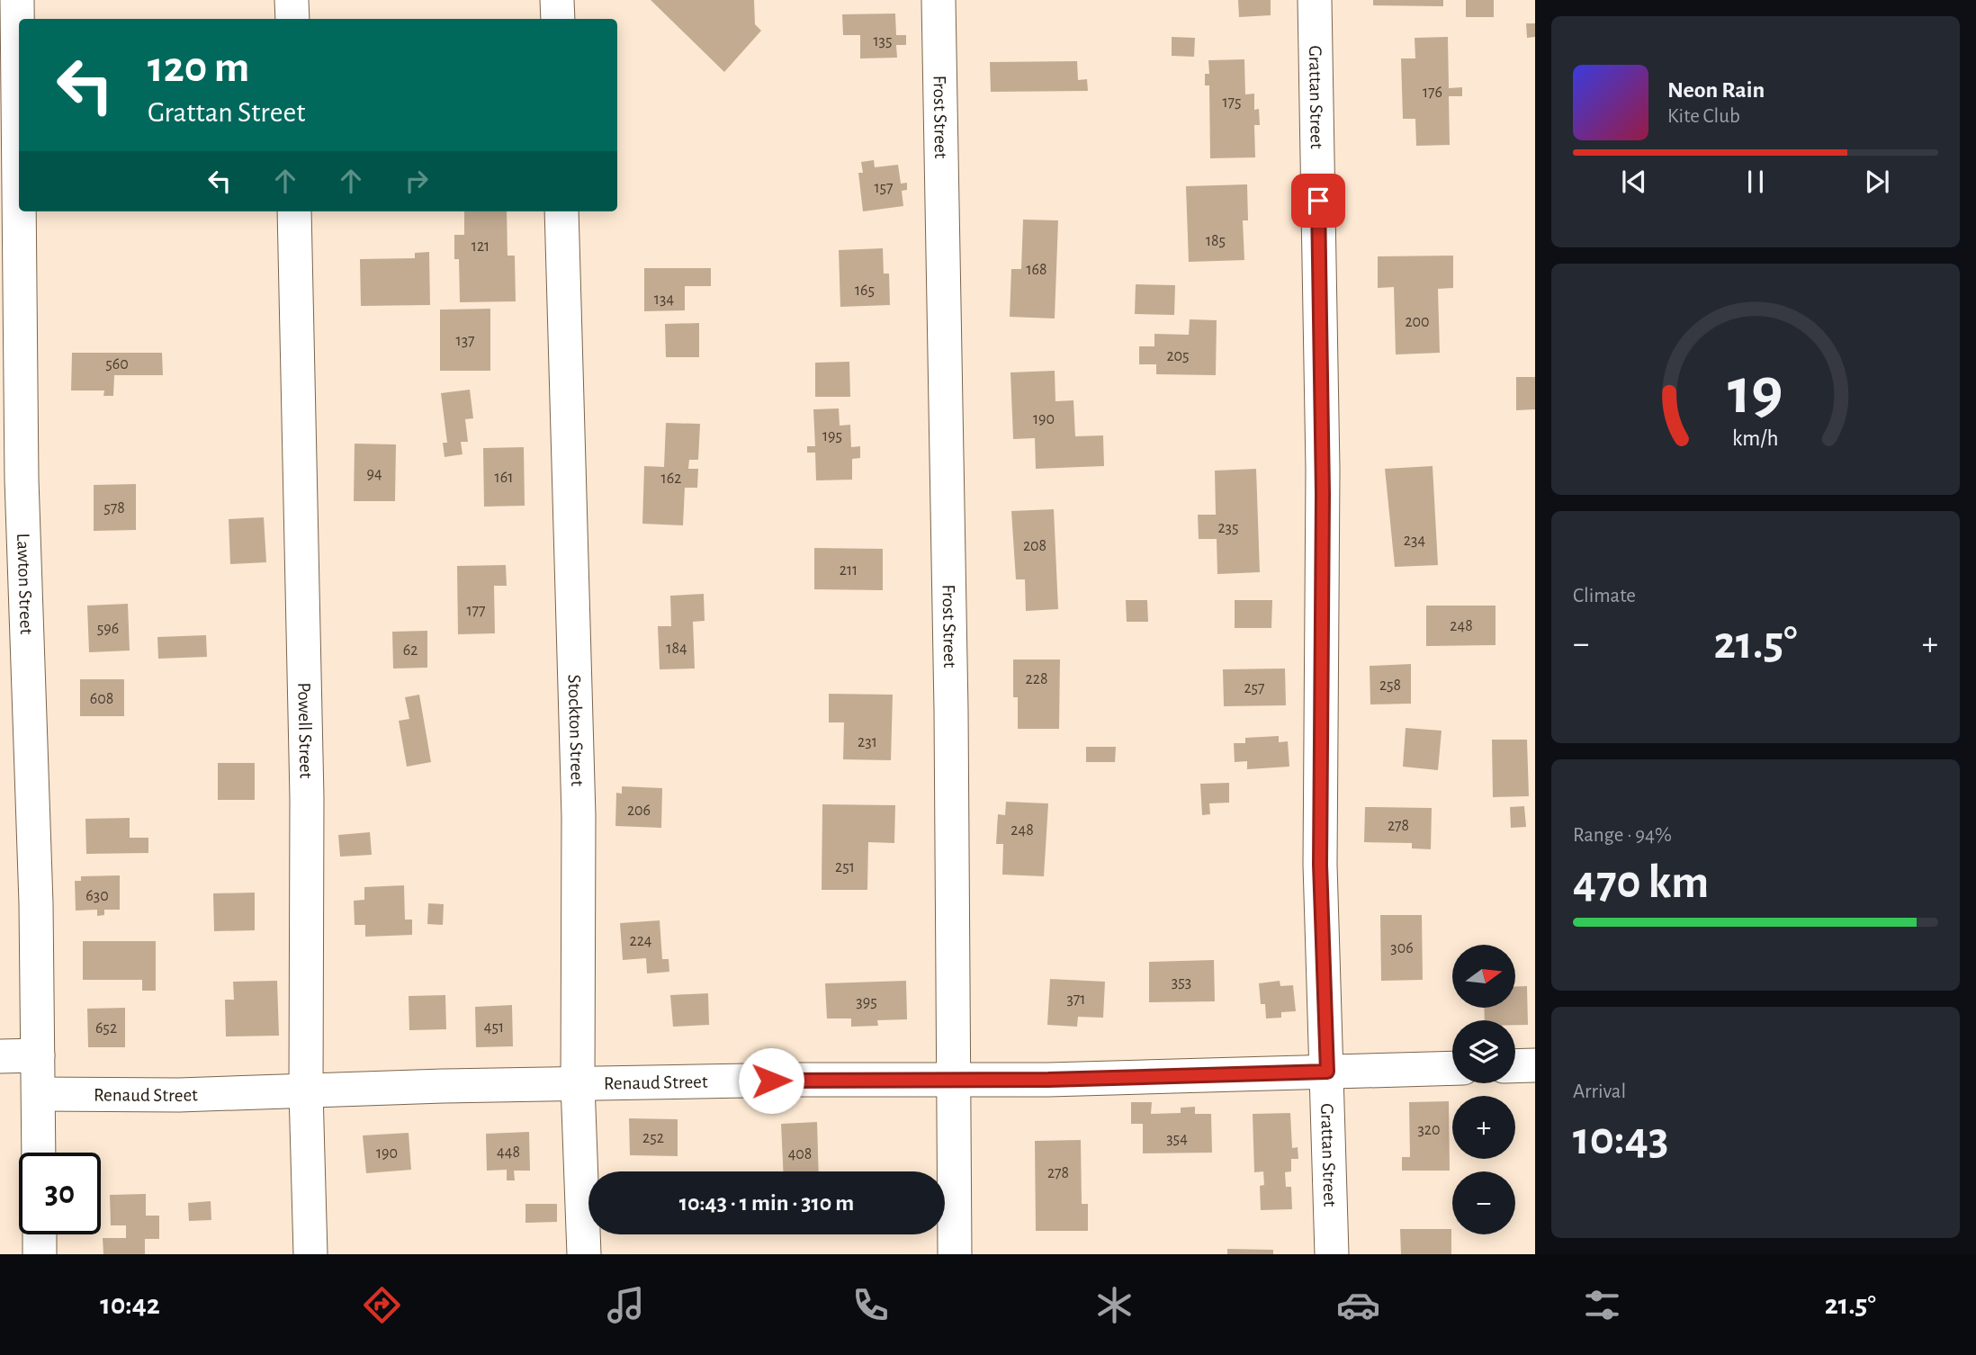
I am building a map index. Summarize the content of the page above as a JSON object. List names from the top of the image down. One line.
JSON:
{"streets":{"street":["Grattan Street","Frost Street","Lawton Street","Powell Street","Stockton Street","Renaud Street"]},"crossings":[["Grattan Street","Renaud Street"],["Frost Street","Renaud Street"],["Lawton Street","Renaud Street"],["Powell Street","Renaud Street"],["Stockton Street","Renaud Street"]],"house_numbers":["135","176","175","157","185","121","168","165","134","200","137","205","560","190","195","94","161","162","578","235","234","208","211","177","248","596","184","62","228","258","257","608","231","206","278","248","251","630","224","306","353","371","395","451","652","320","252","354","448","190","408","278"],"north":"right","page":{"turn":["120 m","Grattan Street"],"song":["Neon Rain","Kite Club"],"tile":["Climate",["Range · 94%","470 km"],["Arrival","10:43"]],"heat":["−","21.5°","+"],"map_buttons":["+","−"],"limit":"30","trip":"10:43 · 1 min · 310 m","tabs":["10:42","21.5°"],"gauge":["19","km/h"]}}
